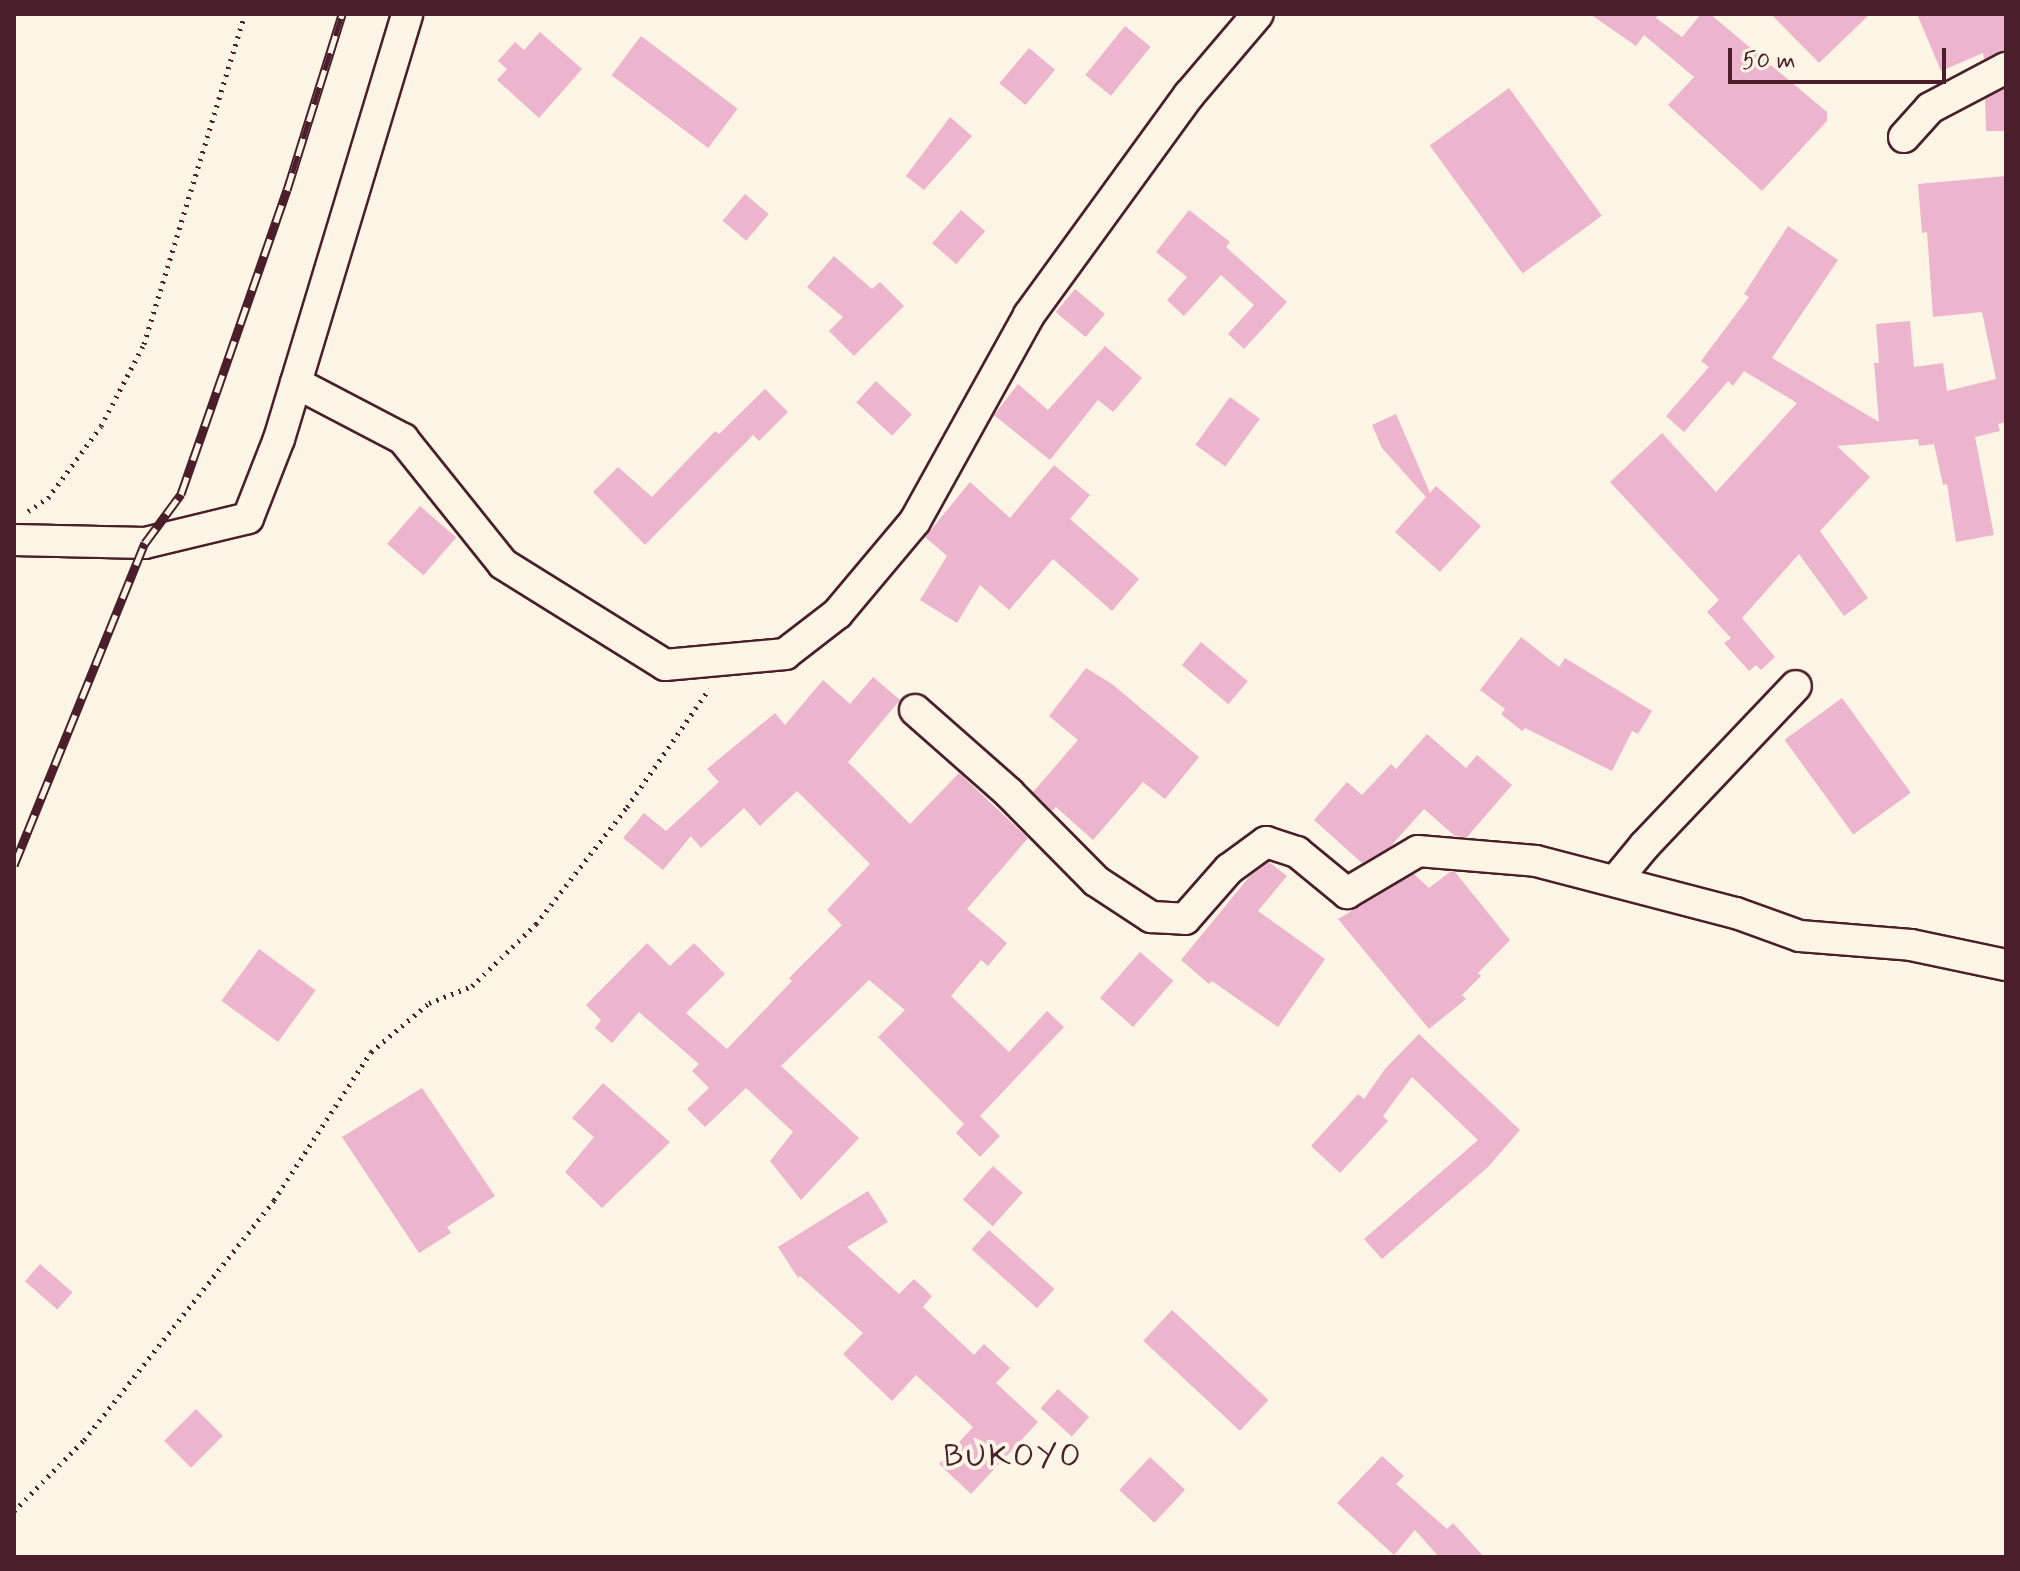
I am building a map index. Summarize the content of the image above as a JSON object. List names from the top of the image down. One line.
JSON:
{"districts":["BUKOYO"],"scale_bar":"50 m"}
